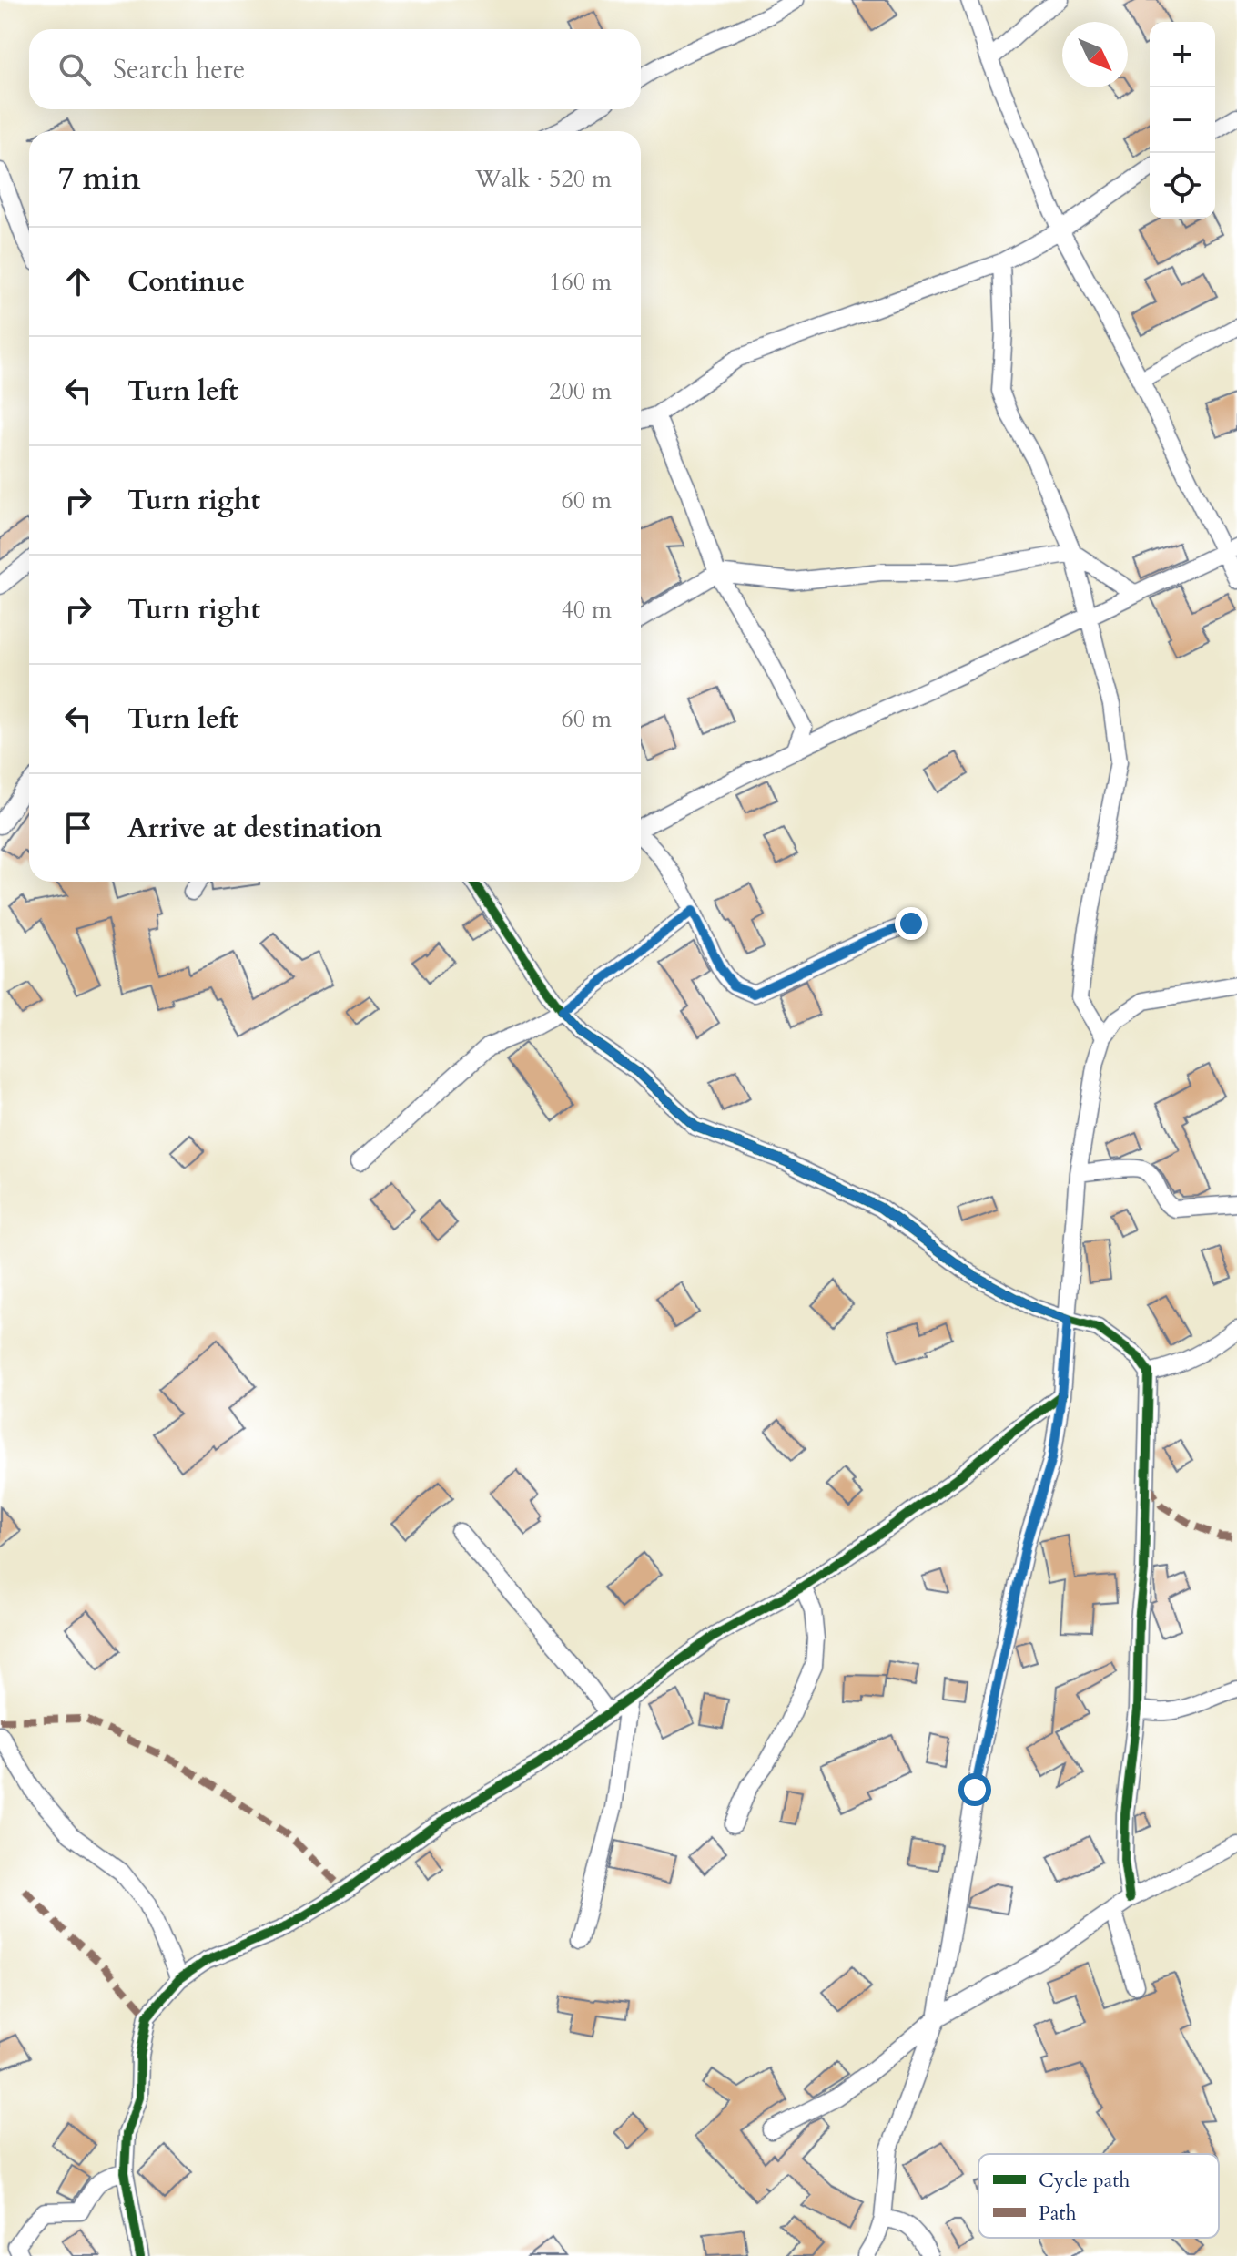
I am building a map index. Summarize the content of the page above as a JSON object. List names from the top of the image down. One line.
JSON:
{"legend":["Cycle path","Path"],"north":"bottom right","page":{"map_buttons":["+","−"],"search":"Search here","heading":["7 min","Walk · 520 m"],"list":[["Continue","160 m"],["Turn left","200 m"],["Turn right","60 m"],["Turn right","40 m"],["Turn left","60 m"],"Arrive at destination"]}}
